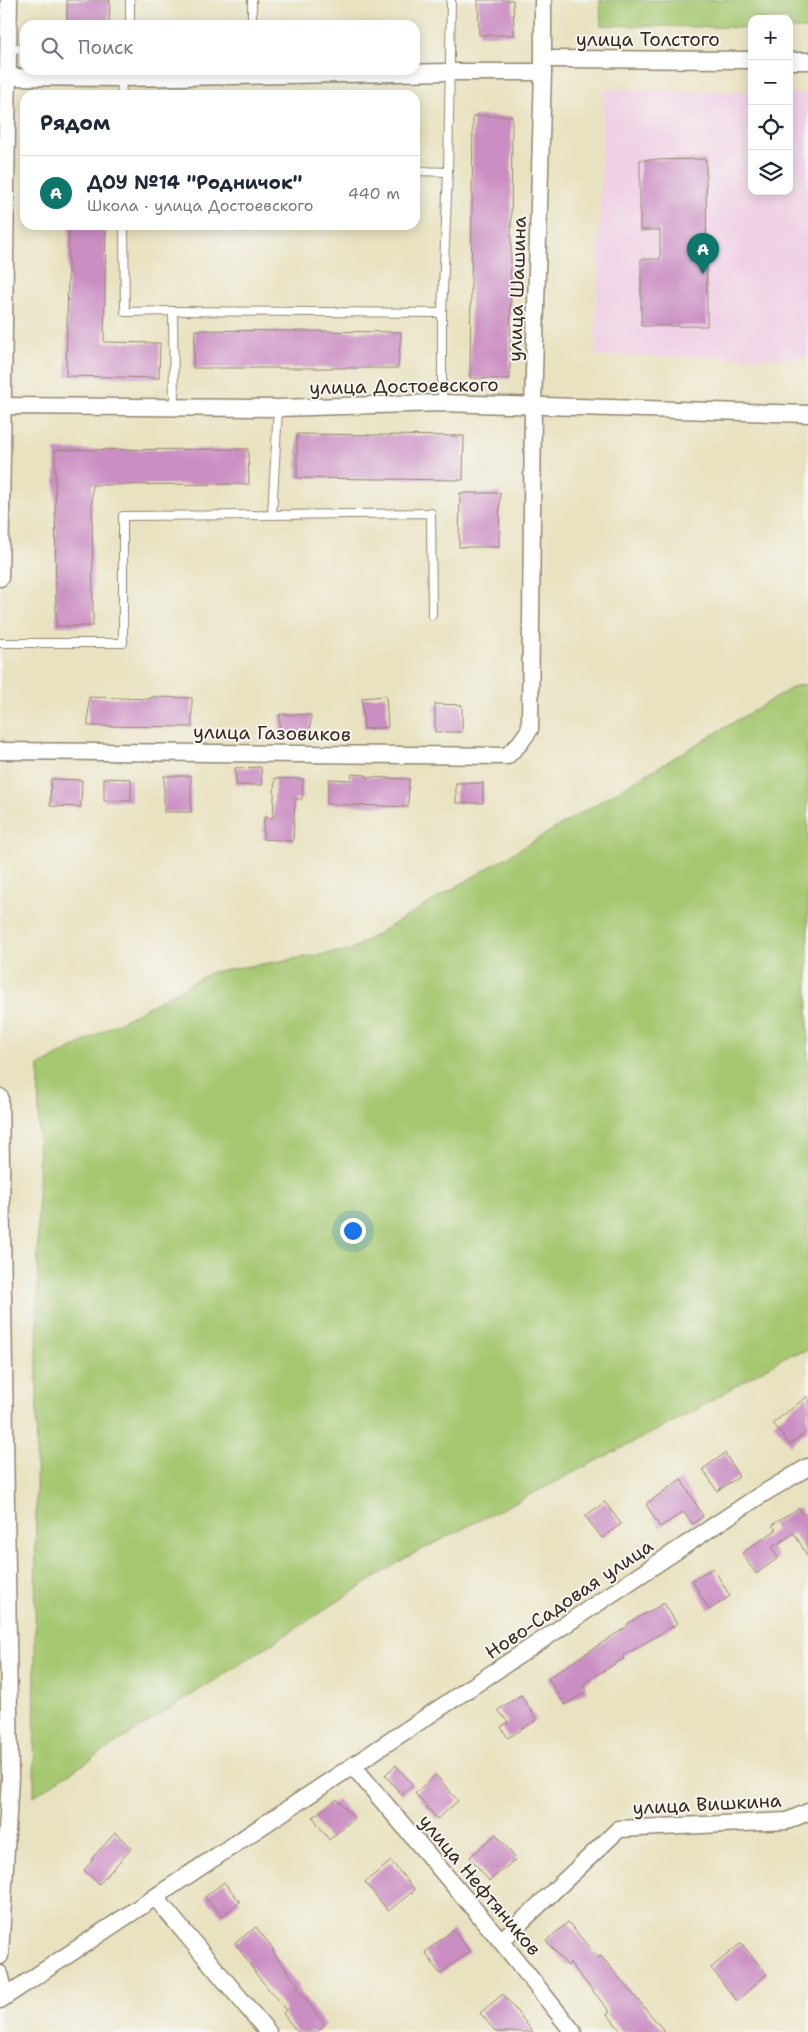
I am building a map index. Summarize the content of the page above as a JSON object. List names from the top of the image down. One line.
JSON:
{"streets":{"street":["улица Толстого","улица Шашина","улица Достоевского","улица Газовиков","Ново-Садовая улица","улица Вишкина","улица Нефтяников"]},"crossings":[["улица Толстого","улица Шашина"],["улица Шашина","улица Достоевского"],["улица Шашина","улица Газовиков"],["Ново-Садовая улица","улица Нефтяников"],["улица Вишкина","улица Нефтяников"]],"page":{"map_buttons":["+","−"],"search":"Поиск","heading":"Рядом","list":[{"mark":"A","name":"ДОУ №14 \"Родничок\"","note":"Школа · улица Достоевского","value":"440 m"}],"pins":"A"}}
